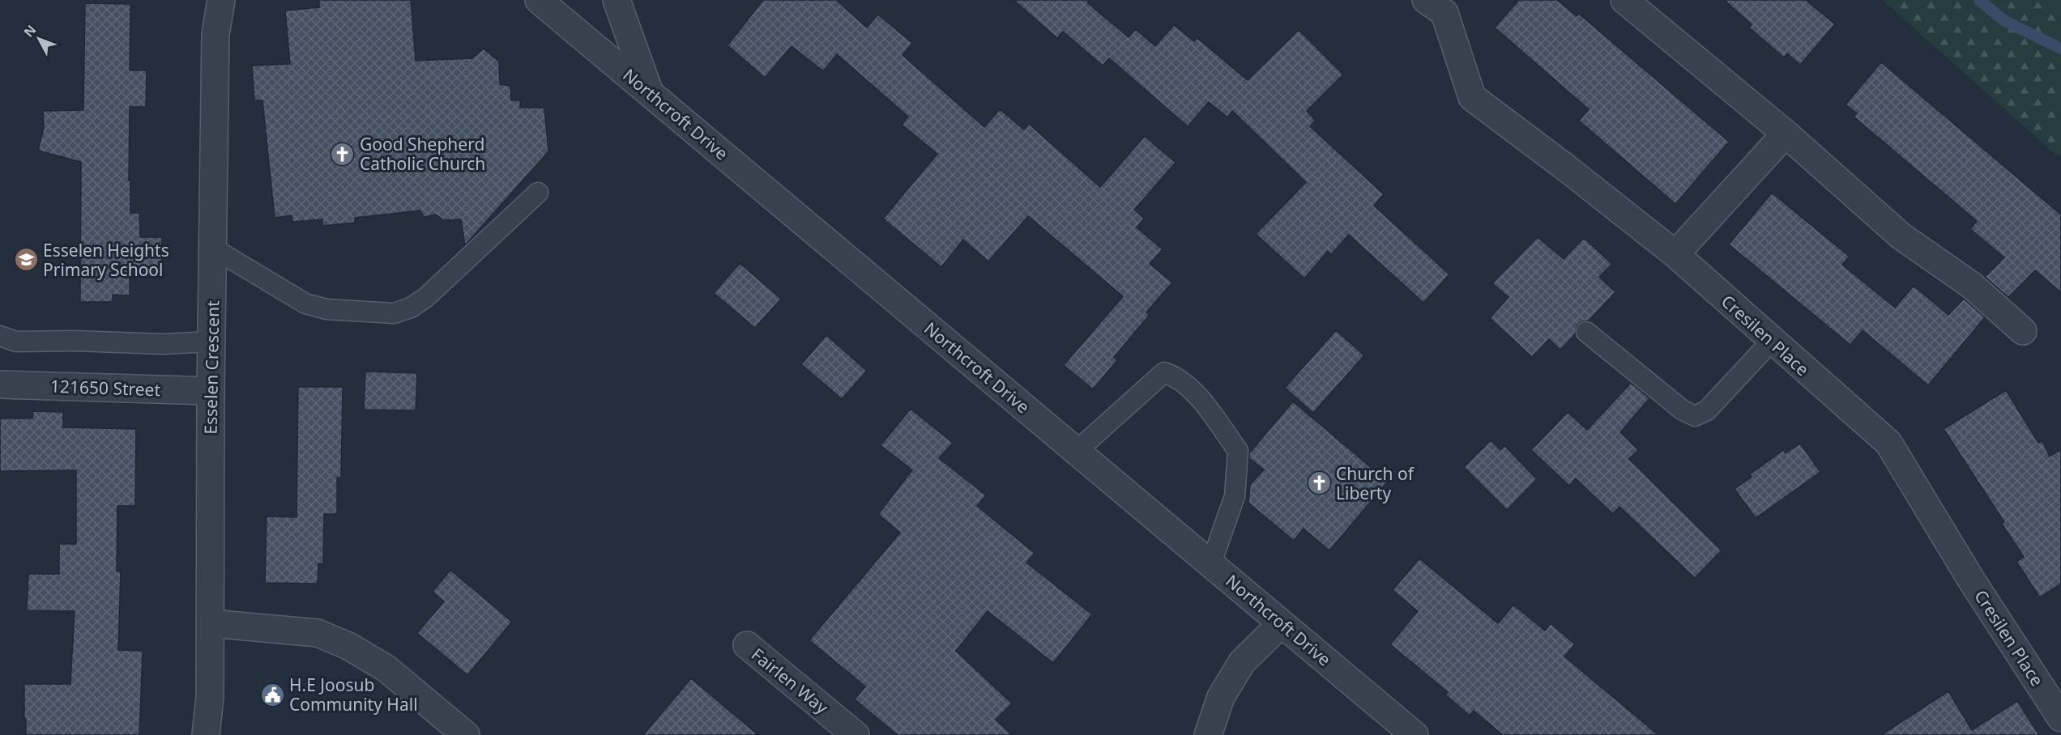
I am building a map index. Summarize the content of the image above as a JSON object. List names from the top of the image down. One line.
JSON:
{"streets":{"street":["Northcroft Drive","Cresilen Place","Esselen Crescent","121650 Street","Fairlen Way"]},"crossings":[["Esselen Crescent","121650 Street"]],"places":{"church":["Good Shepherd Catholic Church","Church of Liberty"],"school or university":["Esselen Heights Primary School"],"public building":["H.E Joosub Community Hall"]},"north":"top left"}
